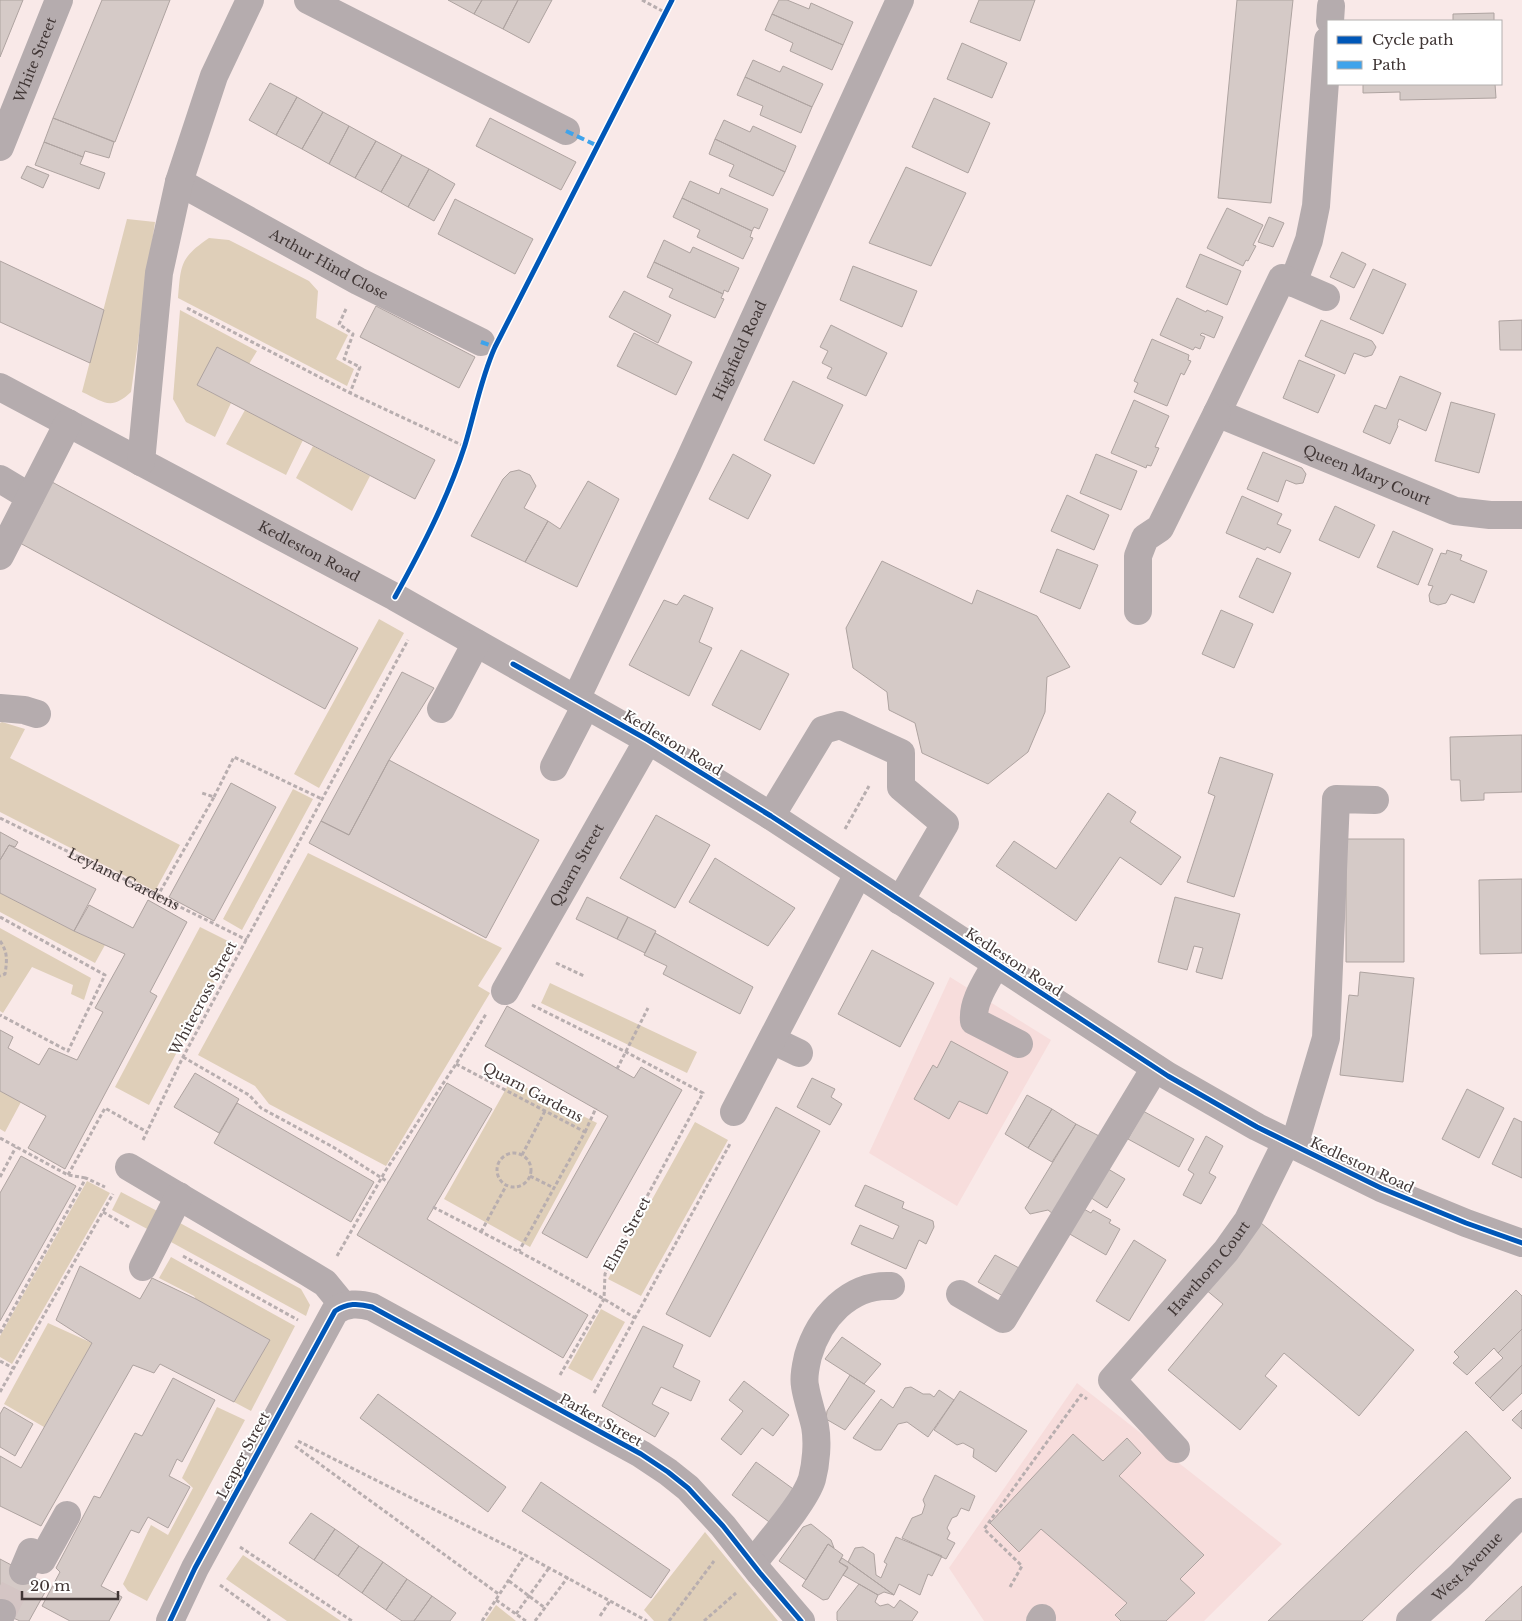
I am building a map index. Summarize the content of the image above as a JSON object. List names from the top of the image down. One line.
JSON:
{"streets":{"street":["White Street","Arthur Hind Close","Highfield Road","Queen Mary Court","Kedleston Road","Quarn Street","Hawthorn Court","Parker Street","Leaper Street","West Avenue"],"path":["Leyland Gardens","Whitecross Street","Quarn Gardens","Elms Street"]},"crossings":[["Highfield Road","Kedleston Road"],["Kedleston Road","Quarn Street"],["Kedleston Road","Whitecross Street"],["Kedleston Road","Hawthorn Court"],["Leyland Gardens","Whitecross Street"],["Elms Street","Parker Street"],["Parker Street","Leaper Street"]],"legend":["Cycle path","Path"],"scale_bar":"20 m"}
